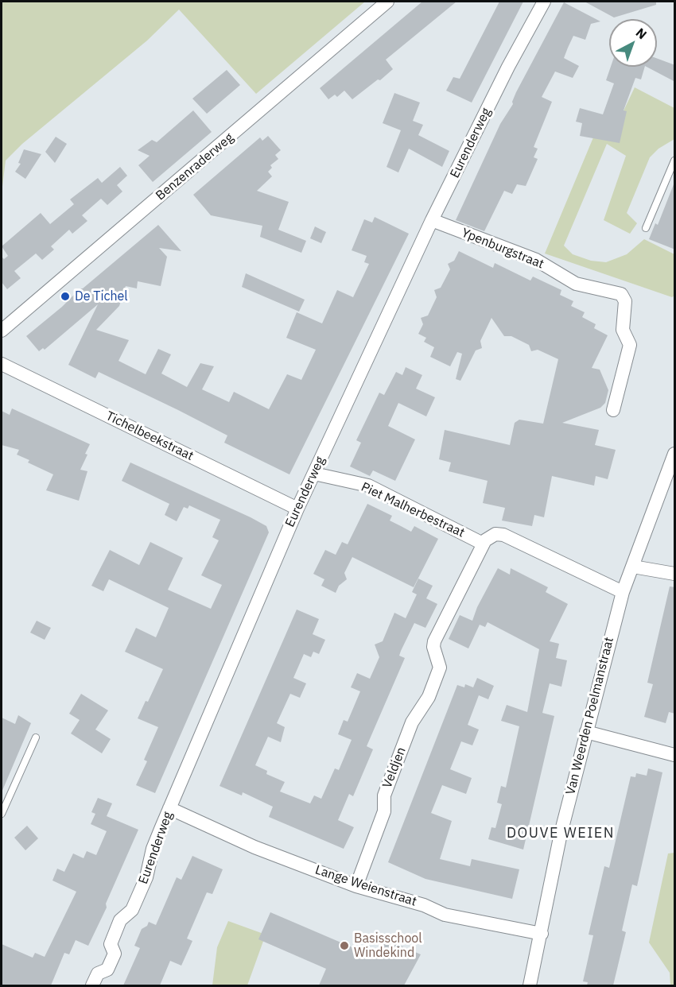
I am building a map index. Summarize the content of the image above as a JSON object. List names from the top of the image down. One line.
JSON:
{"streets":{"street":["Eurenderweg","Benzenraderweg","Ypenburgstraat","Tichelbeekstraat","Piet Malherbestraat","Van Weerden Poelmanstraat","Veldjen","Lange Weienstraat"]},"crossings":[["Eurenderweg","Ypenburgstraat"],["Eurenderweg","Tichelbeekstraat"],["Eurenderweg","Piet Malherbestraat"],["Eurenderweg","Lange Weienstraat"],["Piet Malherbestraat","Veldjen"],["Van Weerden Poelmanstraat","Lange Weienstraat"],["Veldjen","Lange Weienstraat"]],"districts":["DOUVE WEIEN"],"places":["De Tichel","Basisschool Windekind"],"north":"top right"}
